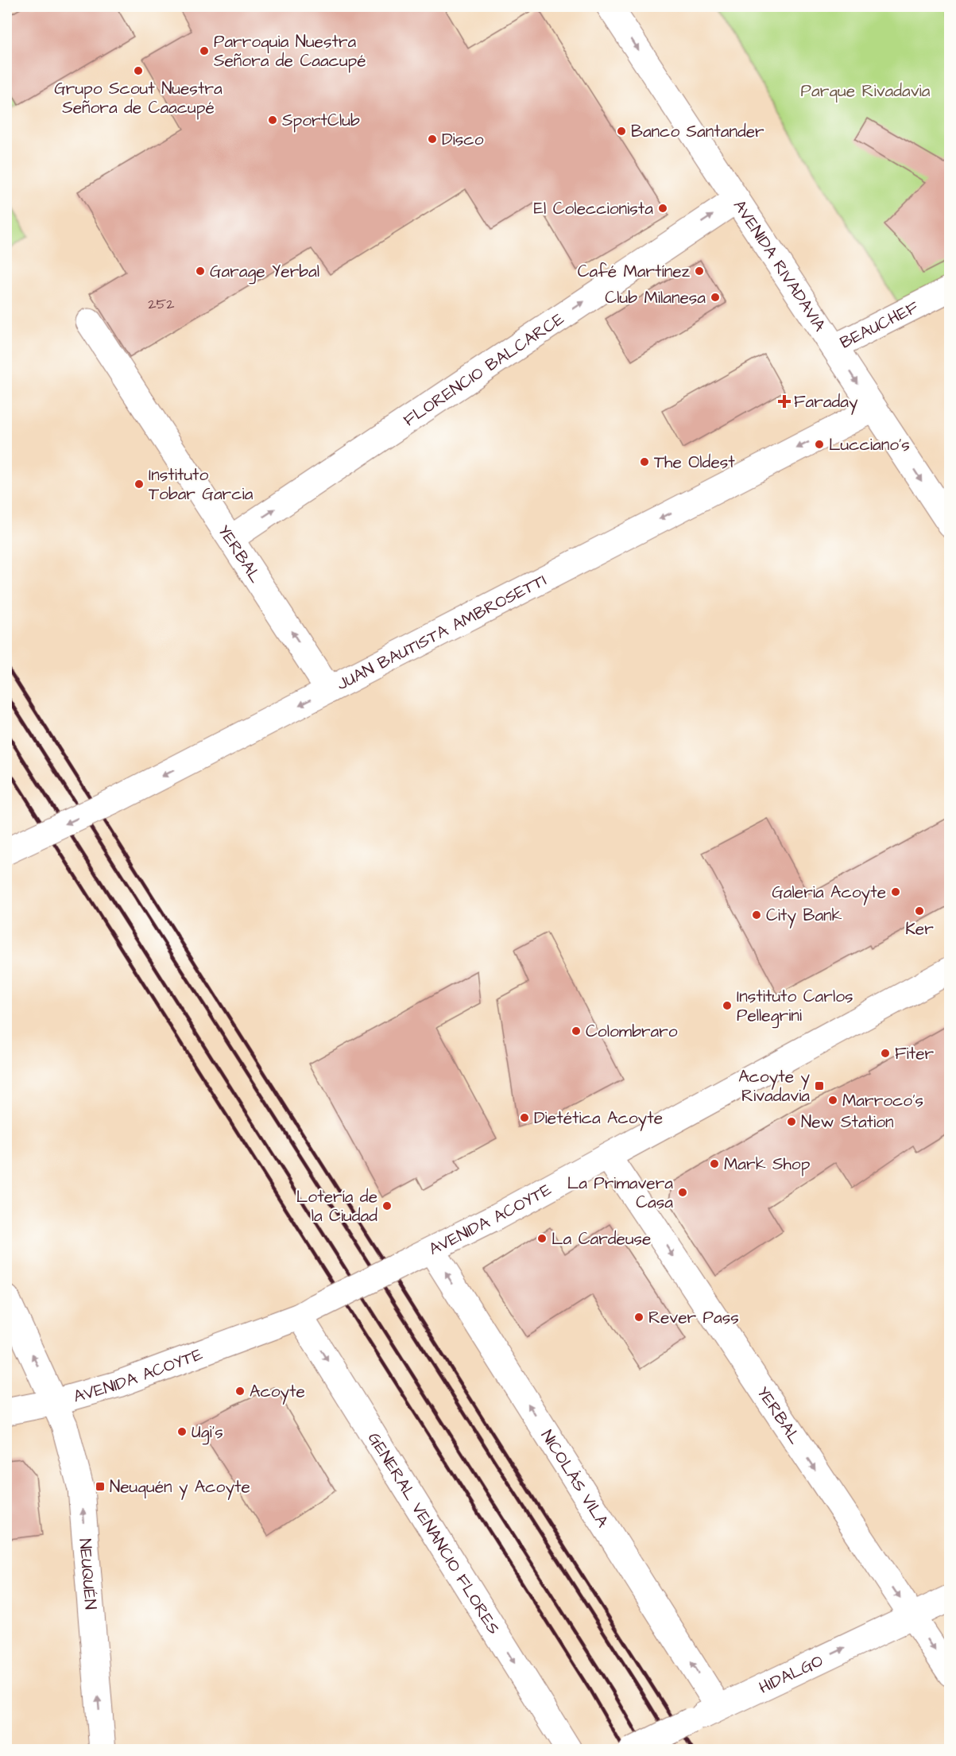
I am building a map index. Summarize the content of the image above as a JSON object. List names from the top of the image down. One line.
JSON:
{"streets":{"street":["AVENIDA RIVADAVIA","BEAUCHEF","FLORENCIO BALCARCE","YERBAL","JUAN BAUTISTA AMBROSETTI","AVENIDA ACOYTE","NICOLÁS VILA","GENERAL VENANCIO FLORES","NEUQUÉN","HIDALGO"]},"crossings":[["AVENIDA RIVADAVIA","BEAUCHEF"],["AVENIDA RIVADAVIA","FLORENCIO BALCARCE"],["AVENIDA RIVADAVIA","JUAN BAUTISTA AMBROSETTI"],["FLORENCIO BALCARCE","YERBAL"],["YERBAL","JUAN BAUTISTA AMBROSETTI"],["YERBAL","AVENIDA ACOYTE"],["YERBAL","HIDALGO"],["AVENIDA ACOYTE","NICOLÁS VILA"],["AVENIDA ACOYTE","GENERAL VENANCIO FLORES"],["AVENIDA ACOYTE","NEUQUÉN"],["NICOLÁS VILA","HIDALGO"]],"one_way":["AVENIDA RIVADAVIA","FLORENCIO BALCARCE","JUAN BAUTISTA AMBROSETTI","NICOLÁS VILA","GENERAL VENANCIO FLORES","NEUQUÉN","HIDALGO"],"parks":["Parque Rivadavia"],"places":{"other":["Parroquia Nuestra Señora de Caacupé","Grupo Scout Nuestra Señora de Caacupé","SportClub","Banco Santander","Disco","El Coleccionista","Garage Yerbal","Café Martínez","Club Milanesa","Lucciano’s","The Oldest","Instituto Tobar Garcia","Galeria Acoyte","Ker","City Bank","Instituto Carlos Pellegrini","Colombraro","Fiter","Marroco's","Dietética Acoyte","New Station","Mark Shop","La Primavera Casa","Lotería de la Ciudad","La Cardeuse","Rever Pass","Acoyte","Ugi's"],"health":["Faraday"],"transit":["Acoyte y Rivadavia","Neuquén y Acoyte"]},"house_numbers":["252"]}
